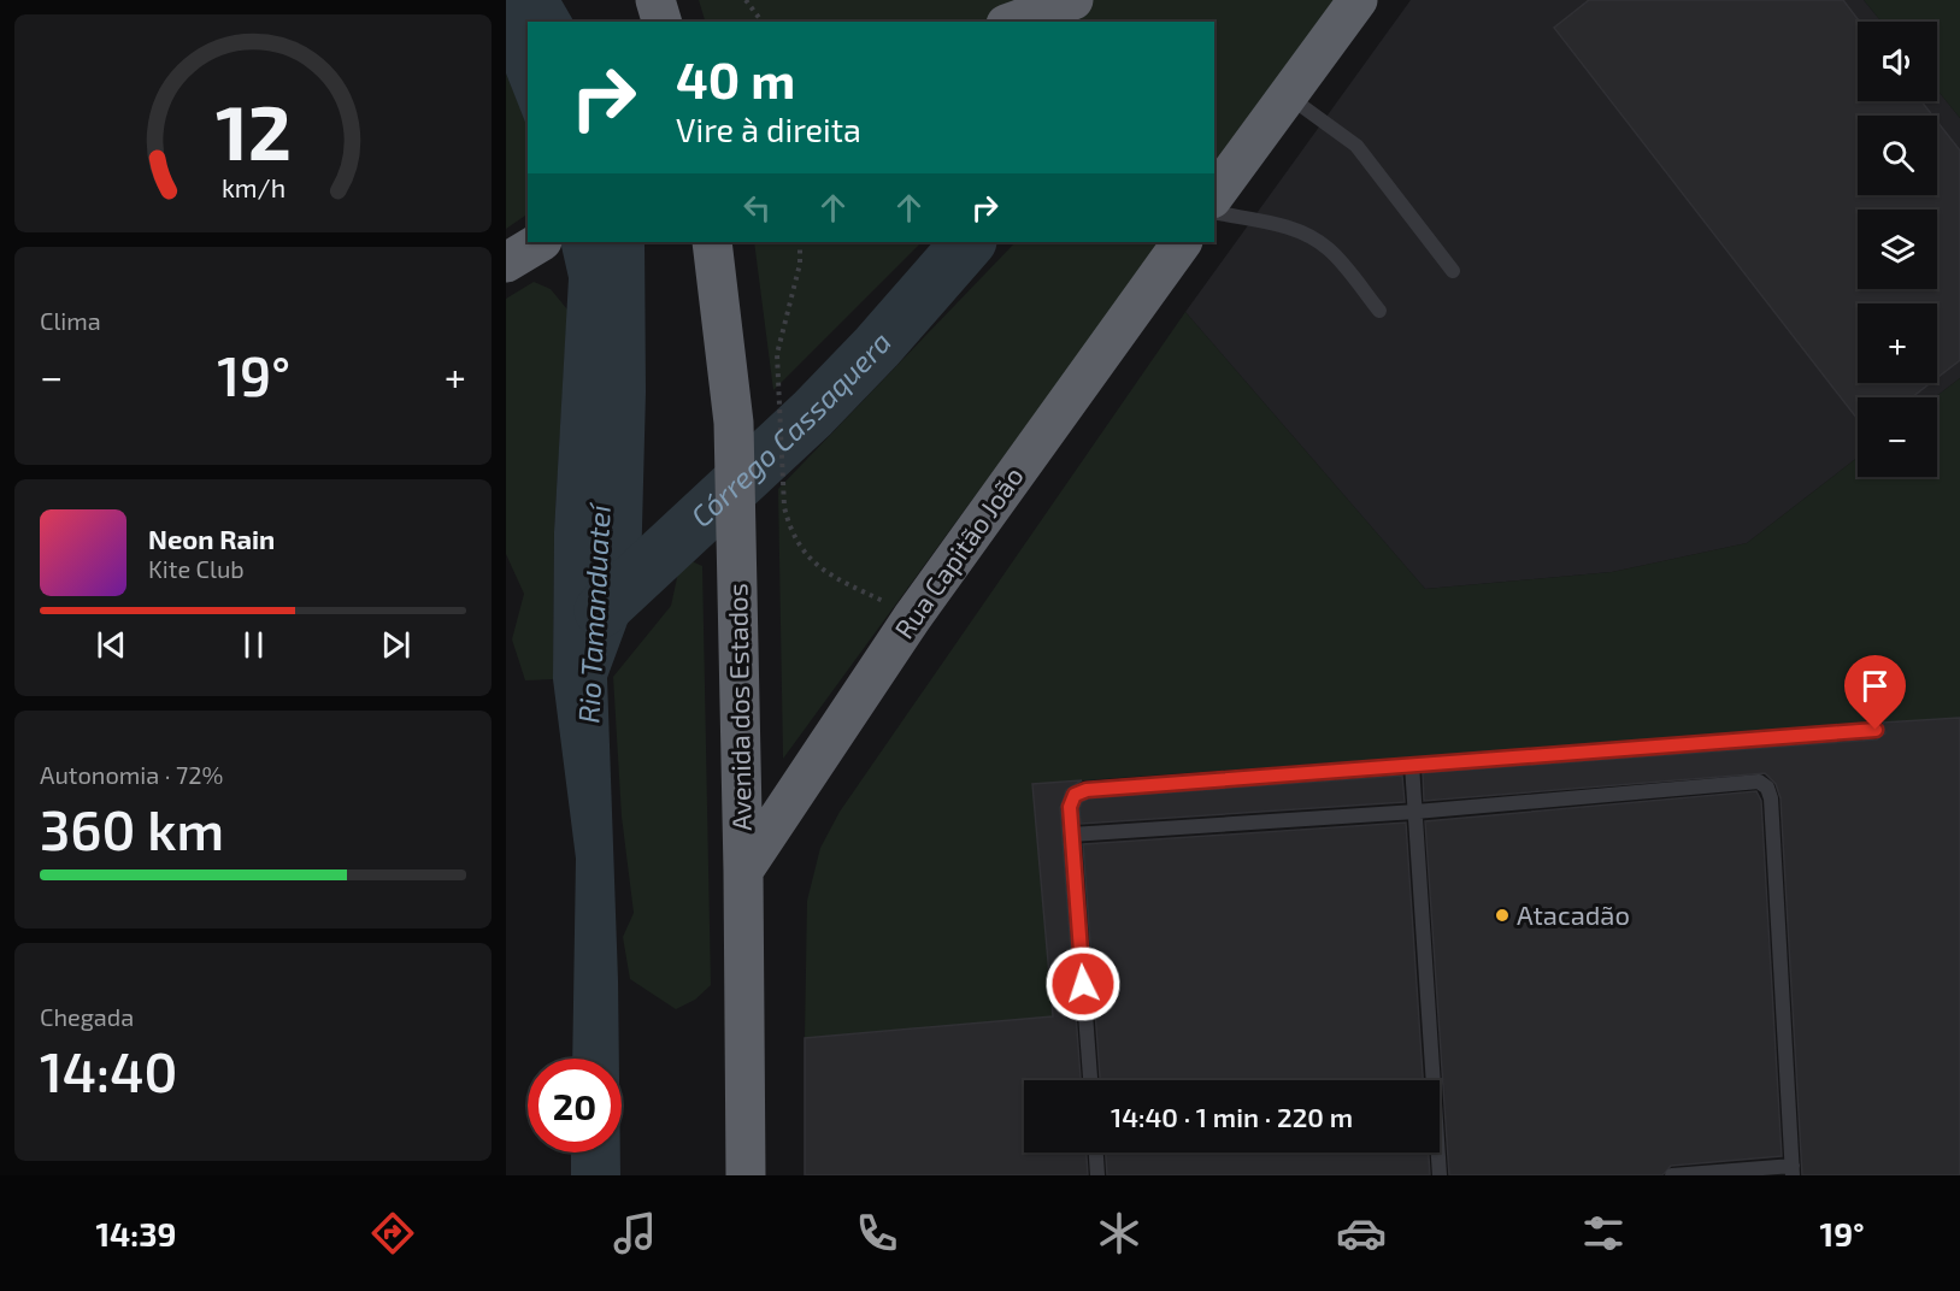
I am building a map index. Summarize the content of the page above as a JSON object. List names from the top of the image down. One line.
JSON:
{"streets":{"highway":["Rua Capitão João","Avenida dos Estados"]},"crossings":[["Rua Capitão João","Avenida dos Estados"]],"water":["Córrego Cassaquera","Rio Tamanduateí"],"places":["Atacadão"],"page":{"map_buttons":["+","−"],"turn":["40 m","Vire à direita"],"tile":["Clima",["Autonomia · 72%","360 km"],["Chegada","14:40"]],"heat":["−","19°","+"],"song":["Neon Rain","Kite Club"],"limit":"20","trip":"14:40 · 1 min · 220 m","tabs":["14:39","19°"],"gauge":["12","km/h"]}}
